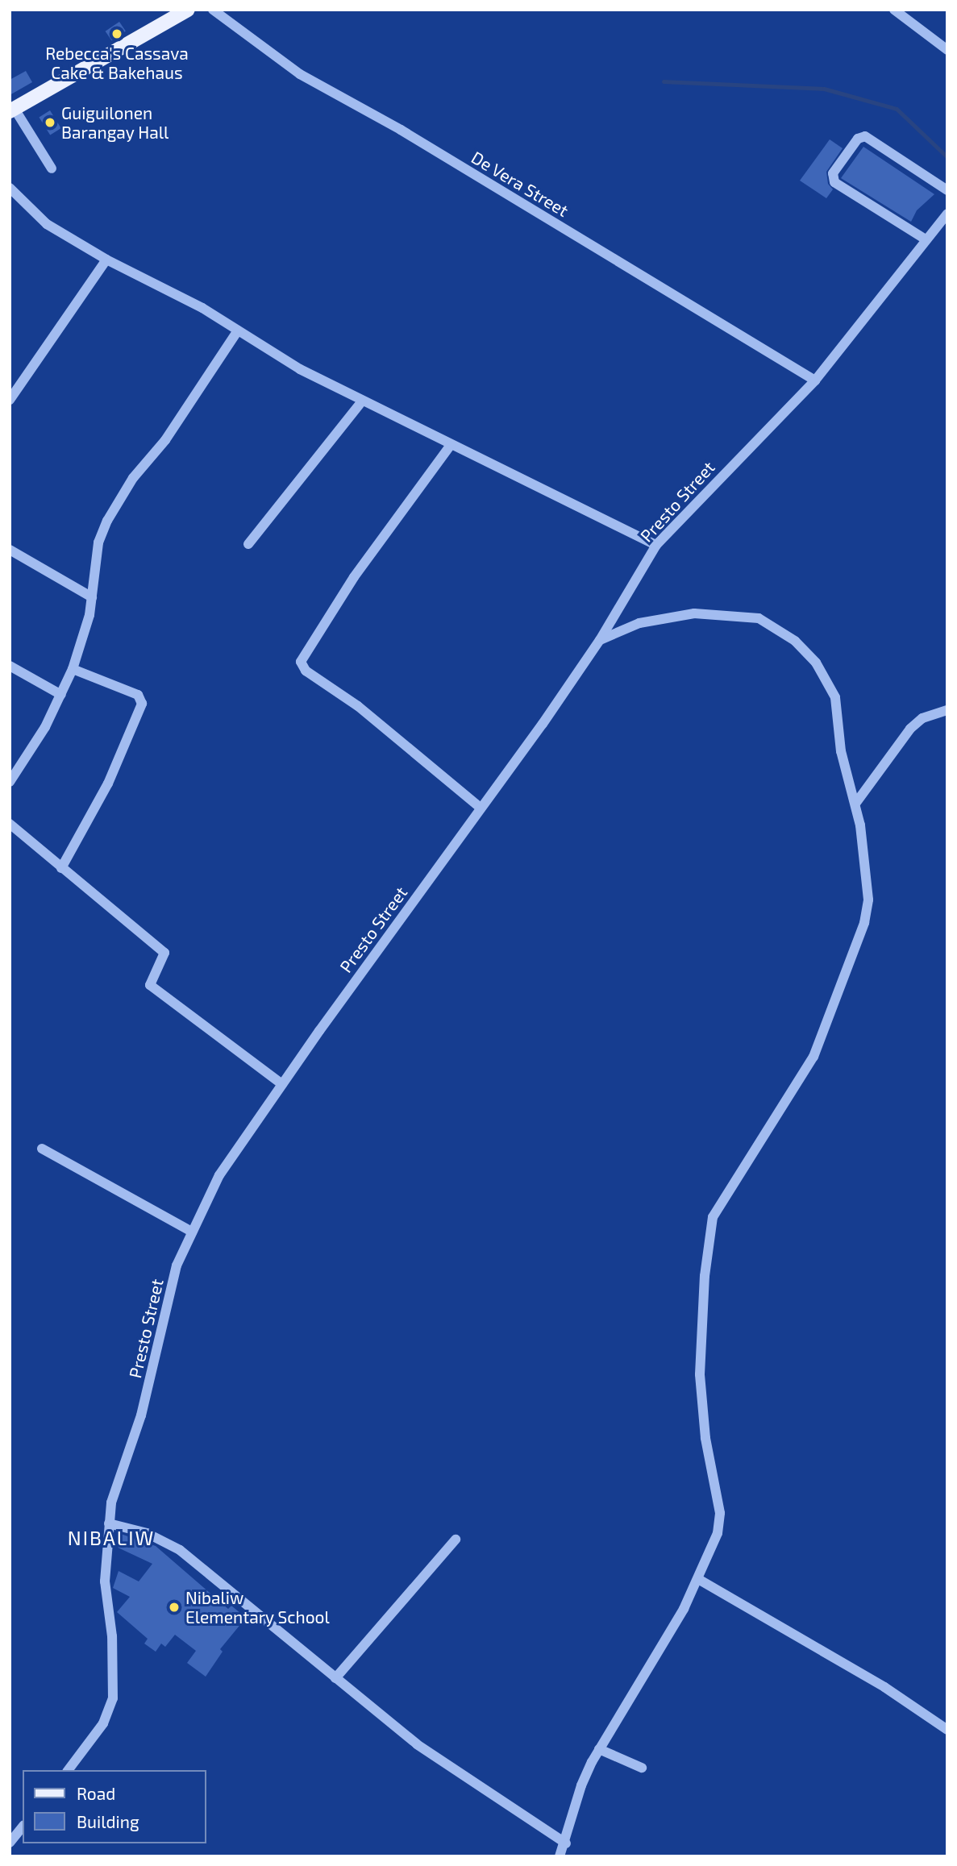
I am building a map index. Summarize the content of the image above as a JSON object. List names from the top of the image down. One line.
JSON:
{"streets":{"street":["De Vera Street","Presto Street"]},"crossings":[["De Vera Street","Presto Street"]],"districts":["NIBALIW"],"places":["Rebecca's Cassava Cake & Bakehaus","Guiguilonen Barangay Hall","Nibaliw Elementary School"],"legend":["Road","Building"]}
